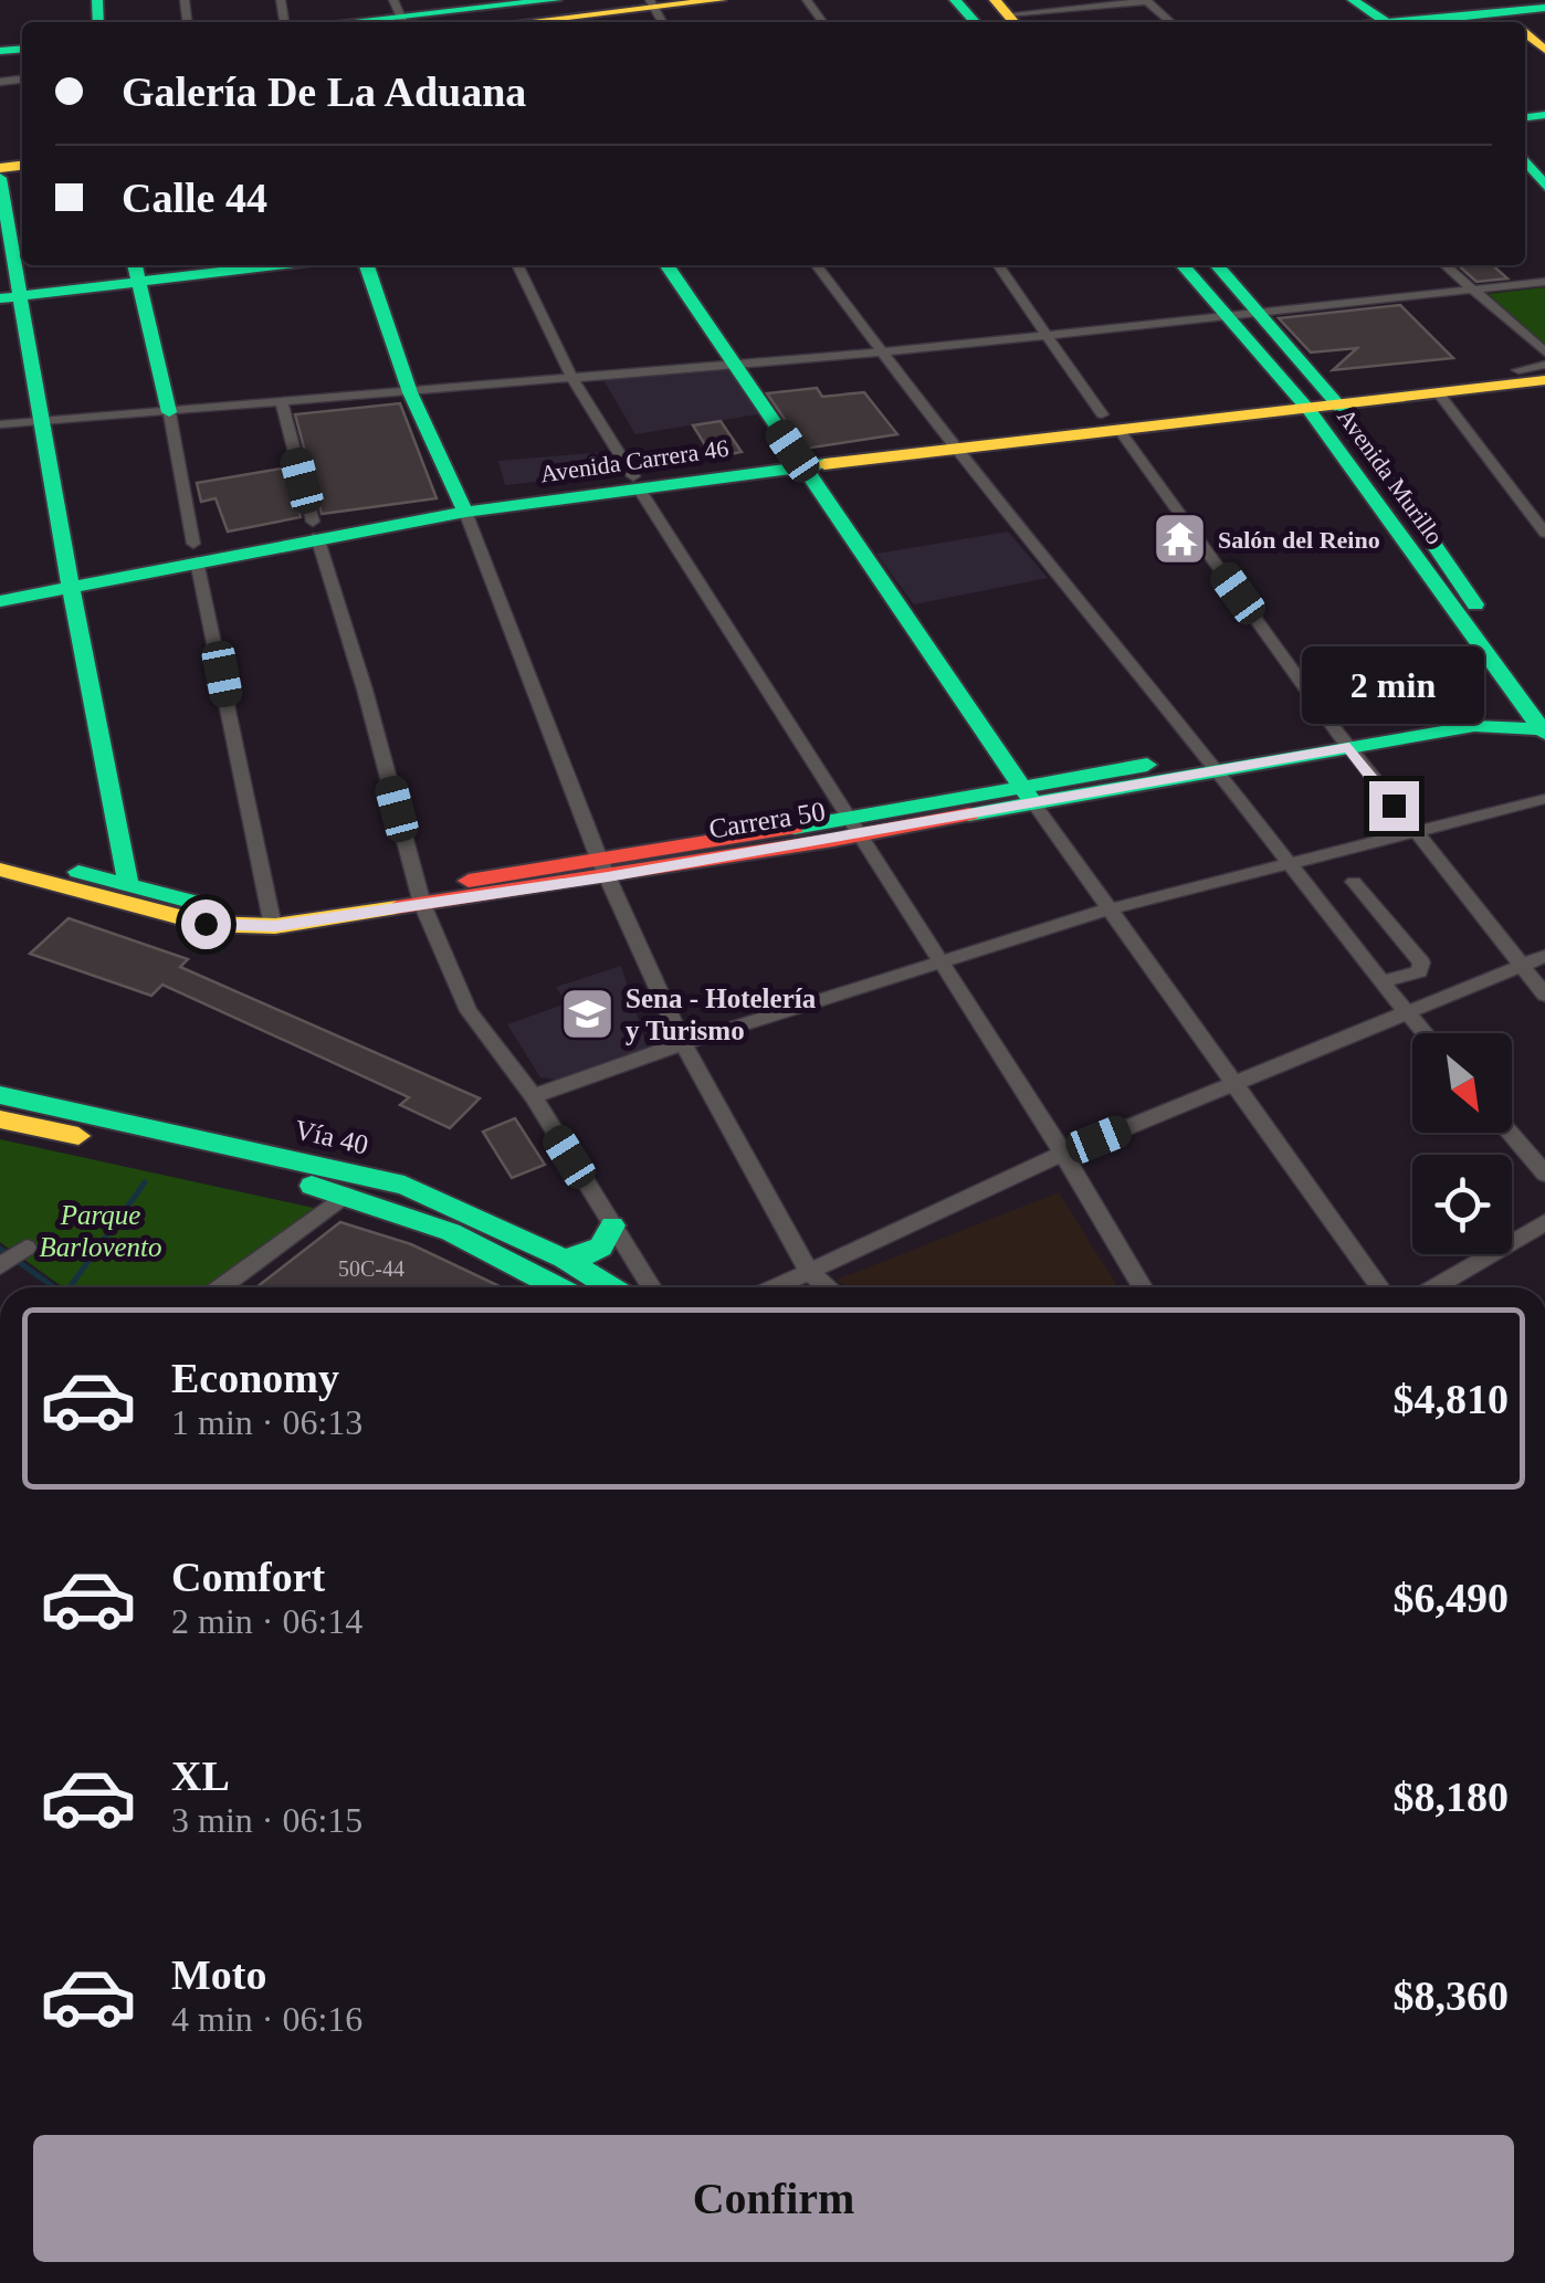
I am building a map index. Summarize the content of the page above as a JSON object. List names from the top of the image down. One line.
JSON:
{"streets":{"main road":["Avenida Carrera 46","Avenida Murillo","Carrera 50","Vía 40"]},"crossings":[["Avenida Carrera 46","Avenida Murillo"],["Avenida Murillo","Carrera 50"]],"parks":["Parque Barlovento"],"places":{"temple":["Salón del Reino"],"school or university":["Sena - Hotelería y Turismo"]},"house_numbers":["50C-44"],"north":"bottom right","page":{"banner":["Galería De La Aduana","Calle 44"],"bubble":"2 min","list":[{"name":"Economy","note":"1 min · 06:13","value":"$4,810"},{"name":"Comfort","note":"2 min · 06:14","value":"$6,490"},{"name":"XL","note":"3 min · 06:15","value":"$8,180"},{"name":"Moto","note":"4 min · 06:16","value":"$8,360"}],"buttons":"Confirm"}}
